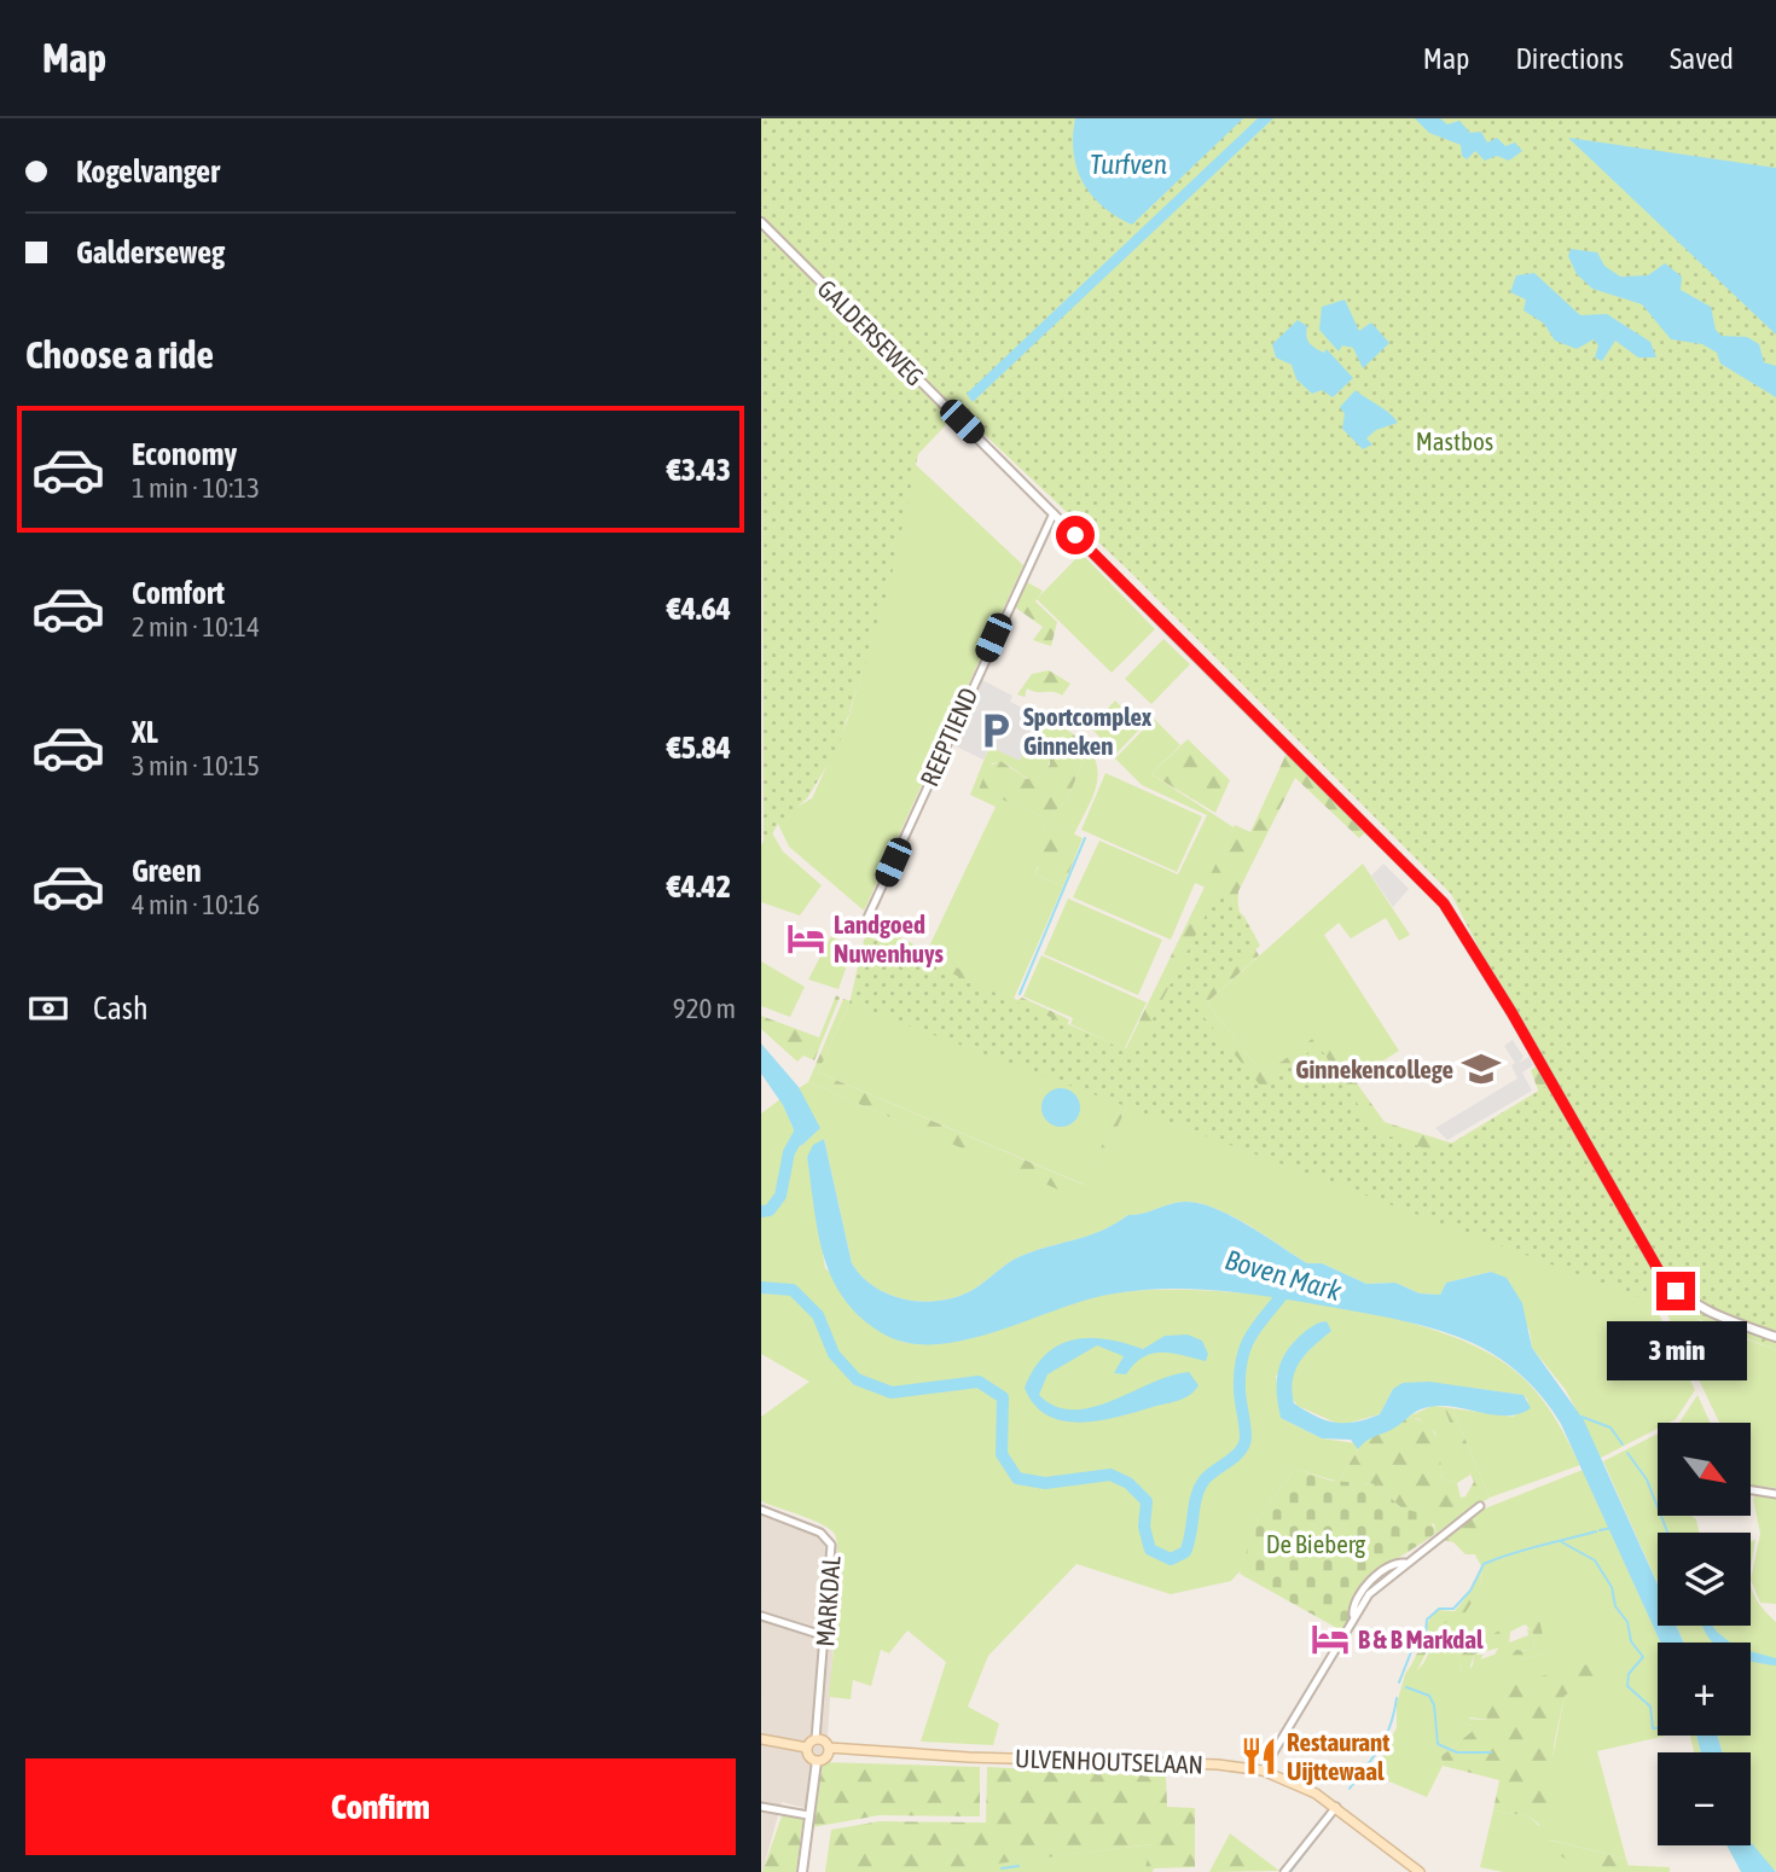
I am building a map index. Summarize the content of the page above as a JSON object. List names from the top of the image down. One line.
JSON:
{"streets":{"main road":["ULVENHOUTSELAAN"],"street":["GALDERSEWEG","REEPTIEND","MARKDAL"]},"crossings":[["GALDERSEWEG","REEPTIEND"],["MARKDAL","ULVENHOUTSELAAN"]],"water":["Turfven","Boven Mark"],"parks":["Mastbos","De Bieberg"],"places":{"parking":["Sportcomplex Ginneken"],"hotel":["Landgoed Nuwenhuys","B & B Markdal"],"school or university":["Ginnekencollege"],"restaurant":["Restaurant Uijttewaal"]},"north":"bottom right","page":{"header":"Map","nav":["Map","Directions","Saved"],"banner":["Kogelvanger","Galderseweg"],"heading":"Choose a ride","list":[{"name":"Economy","note":"1 min · 10:13","value":"€3.43"},{"name":"Comfort","note":"2 min · 10:14","value":"€4.64"},{"name":"XL","note":"3 min · 10:15","value":"€5.84"},{"name":"Green","note":"4 min · 10:16","value":"€4.42"}],"pay":["Cash","920 m"],"bubble":"3 min","map_buttons":["+","−"],"buttons":"Confirm"}}
